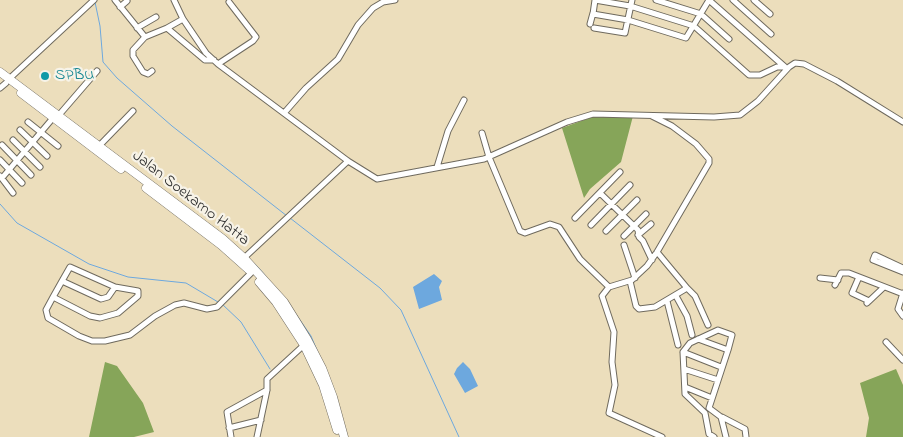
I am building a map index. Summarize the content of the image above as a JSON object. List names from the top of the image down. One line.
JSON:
{"streets":{"highway":["Jalan Soekarno Hatta"]},"places":["SPBU"]}
